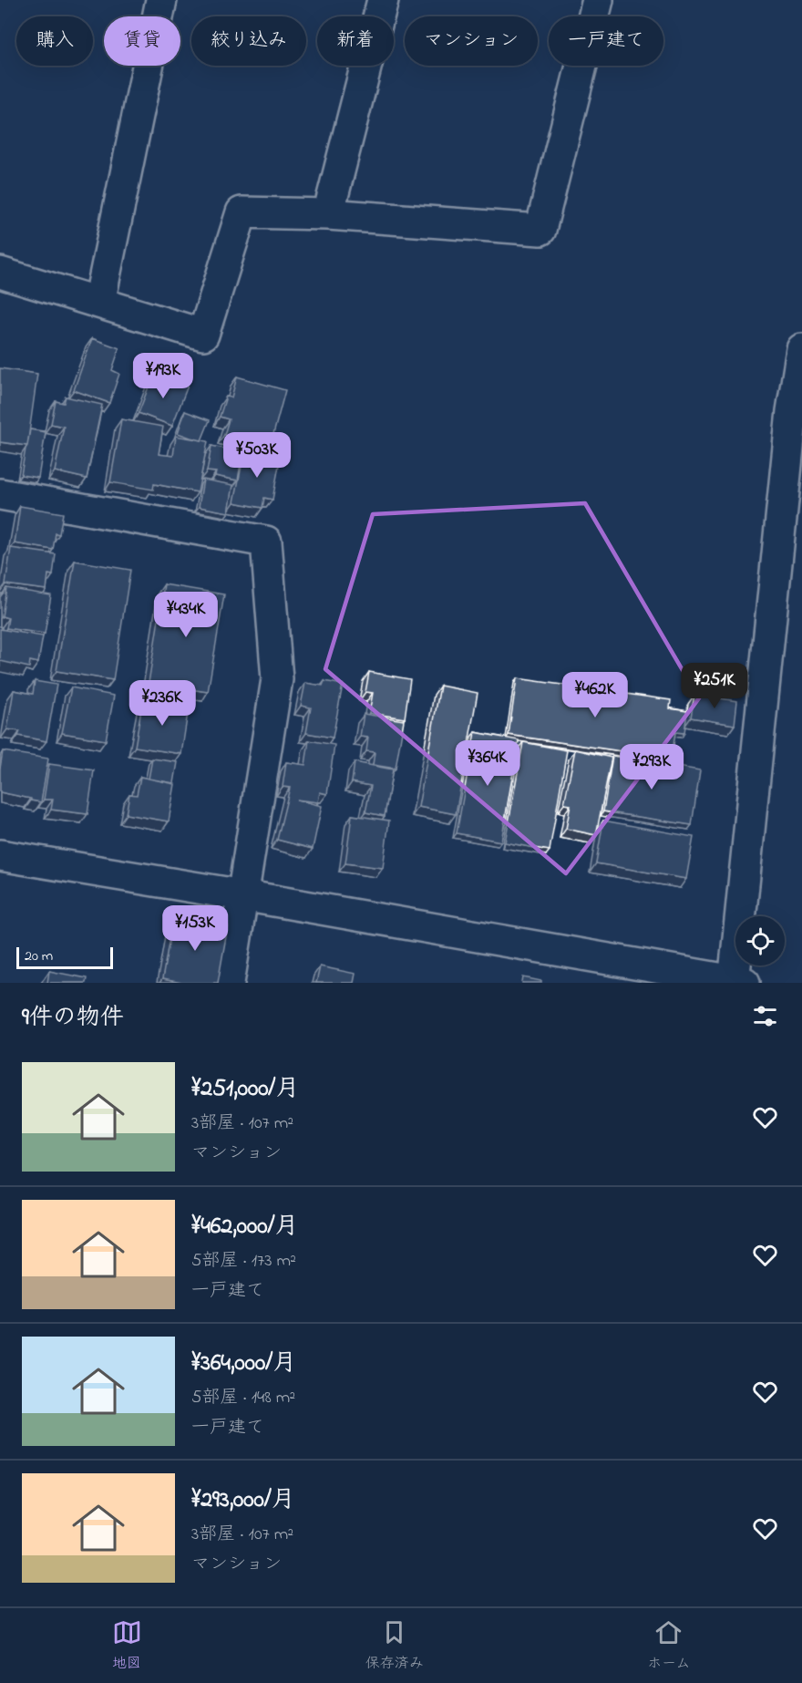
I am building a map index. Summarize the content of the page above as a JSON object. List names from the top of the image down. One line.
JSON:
{"scale_bar":"20 m","page":{"chip":["購入","賃貸","絞り込み","新着","マンション","一戸建て"],"price":["¥193K","¥503K","¥434K","¥251K","¥462K","¥236K","¥364K","¥293K","¥153K"],"scale":"20 m","heading":"9件の物件","list":[{"name":"¥251,000/月","note":"3部屋 · 107 m² · マンション"},{"name":"¥462,000/月","note":"5部屋 · 173 m² · 一戸建て"},{"name":"¥364,000/月","note":"5部屋 · 148 m² · 一戸建て"},{"name":"¥293,000/月","note":"3部屋 · 107 m² · マンション"}],"tabs":["地図","保存済み","ホーム"]}}
